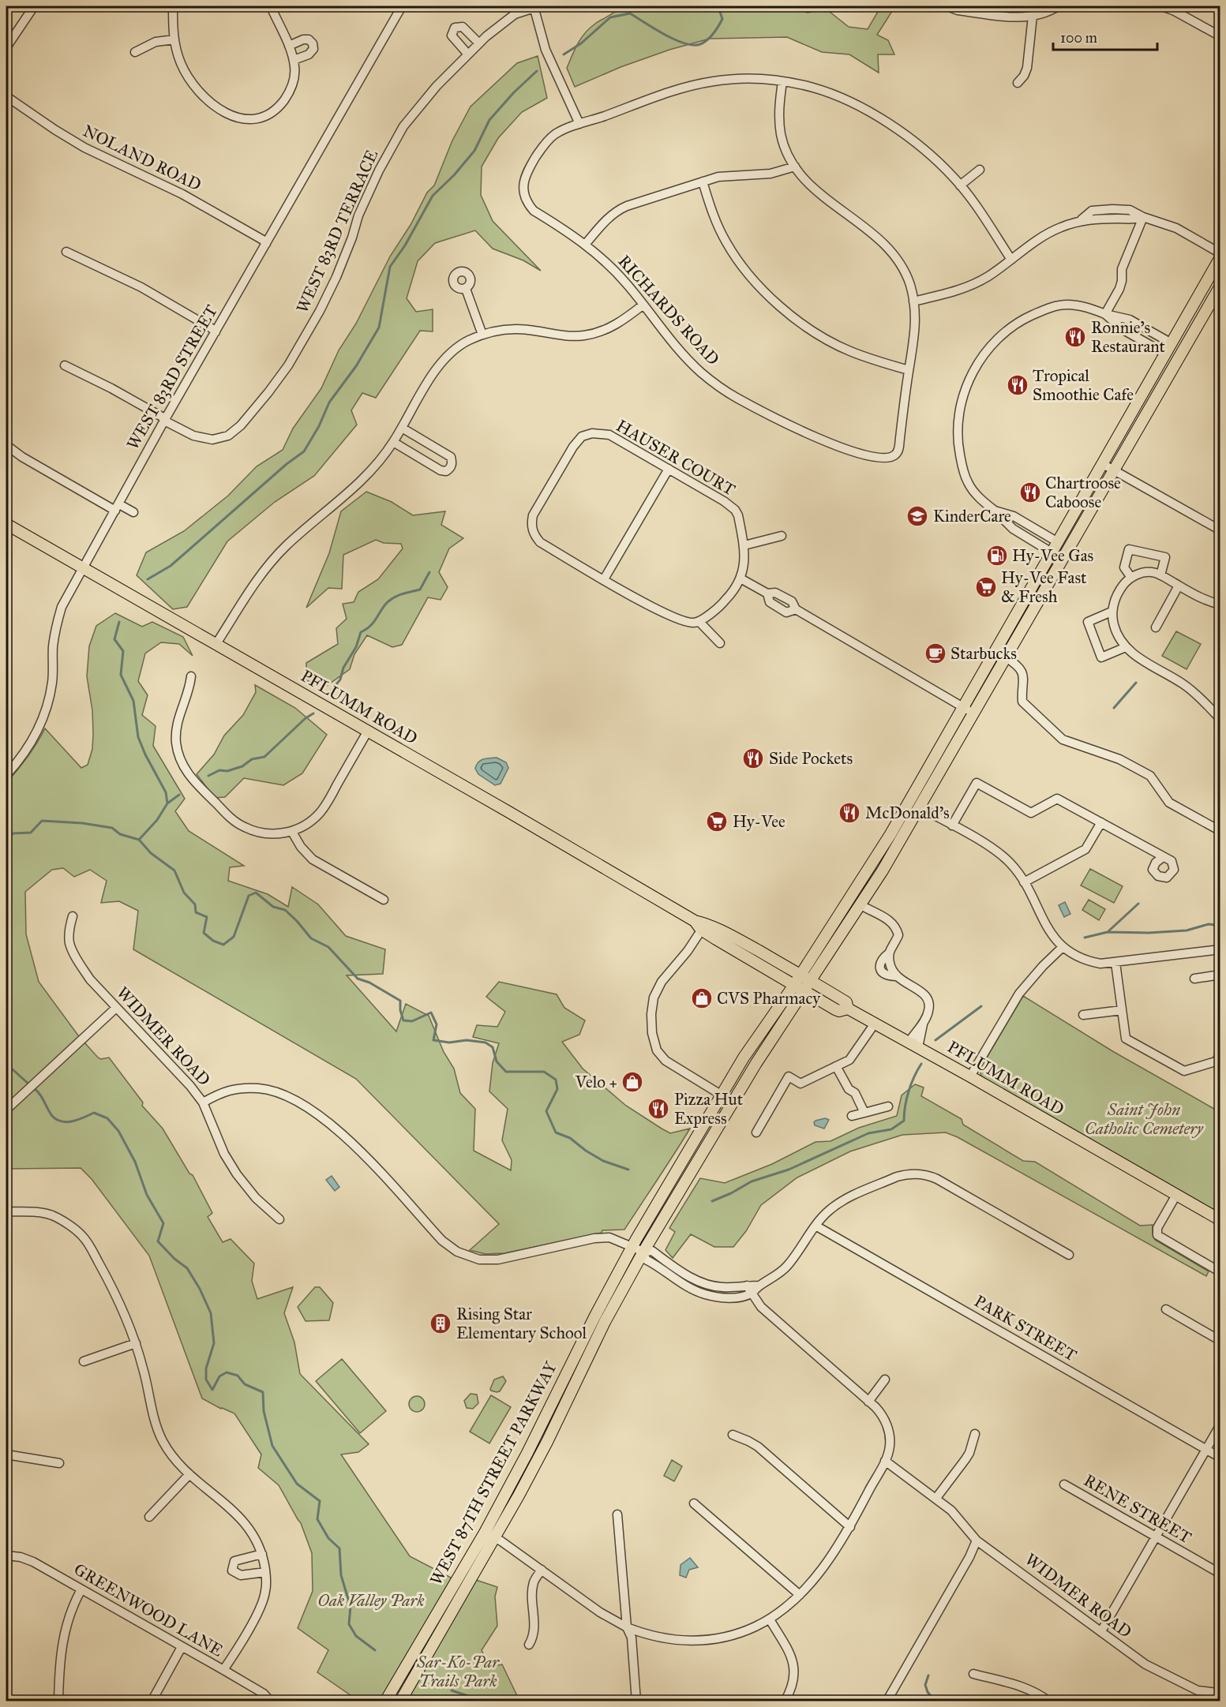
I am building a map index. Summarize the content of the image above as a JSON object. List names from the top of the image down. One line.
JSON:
{"streets":{"main road":["PFLUMM ROAD","WEST 87TH STREET PARKWAY"],"street":["NOLAND ROAD","WEST 83RD TERRACE","RICHARDS ROAD","WEST 83RD STREET","HAUSER COURT","WIDMER ROAD","PARK STREET","RENE STREET","GREENWOOD LANE"]},"crossings":[["NOLAND ROAD","WEST 83RD STREET"],["WEST 83RD TERRACE","WEST 83RD STREET"],["WEST 83RD STREET","PFLUMM ROAD"]],"parks":["Saint John Catholic Cemetery","Oak Valley Park","Sar-Ko-Par Trails Park"],"places":{"restaurant":["Ronnie's Restaurant","Tropical Smoothie Cafe","Chartroose Caboose","Side Pockets","McDonald's","Pizza Hut Express"],"school or university":["KinderCare"],"fuel station":["Hy-Vee Gas"],"supermarket":["Hy-Vee Fast & Fresh","Hy-Vee"],"cafe":["Starbucks"],"shop":["CVS Pharmacy","Velo +"],"building":["Rising Star Elementary School"]},"scale_bar":"100 m"}
